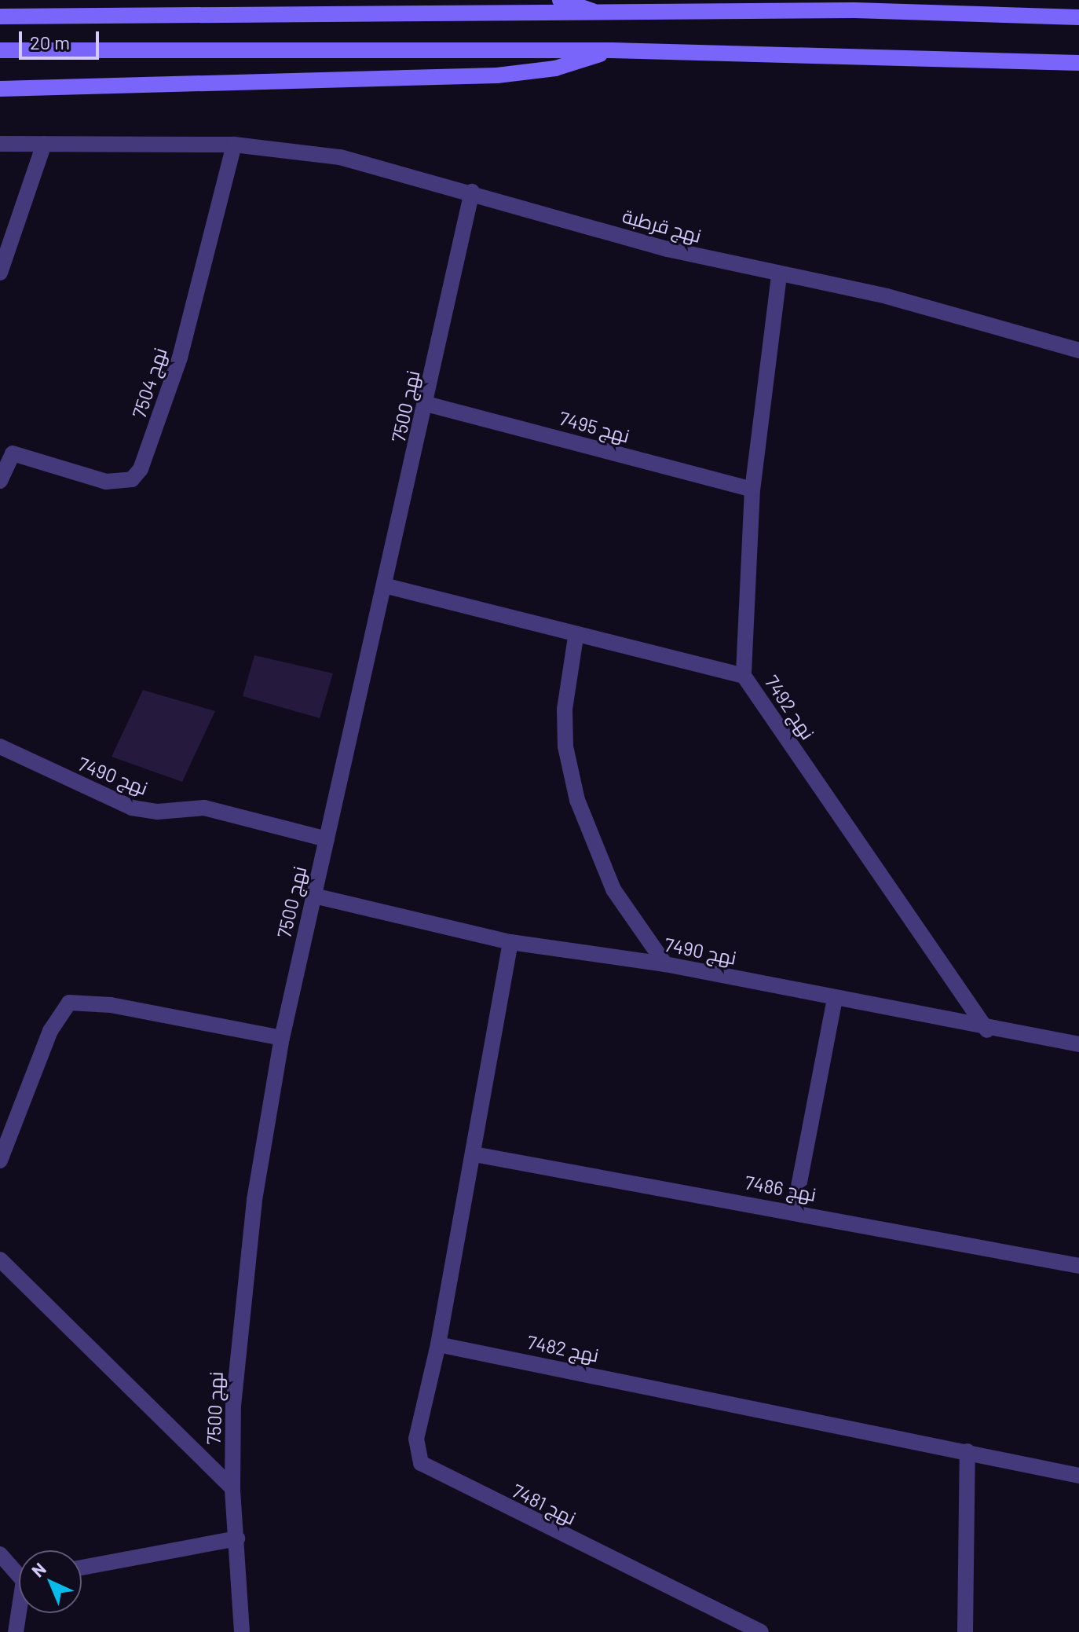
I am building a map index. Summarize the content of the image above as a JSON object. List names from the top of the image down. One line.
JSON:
{"streets":{"street":["نهج قرطبة","نهج 7504","نهج 7500","نهج 7495","نهج 7492","نهج 7490","نهج 7486","نهج 7482","نهج 7481"]},"crossings":[["نهج قرطبة","نهج 7504"],["نهج قرطبة","نهج 7500"],["نهج قرطبة","نهج 7492"],["نهج 7500","نهج 7495"],["نهج 7500","نهج 7490"],["نهج 7495","نهج 7492"],["نهج 7492","نهج 7490"],["نهج 7482","نهج 7481"]],"scale_bar":"20 m","north":"top left"}
